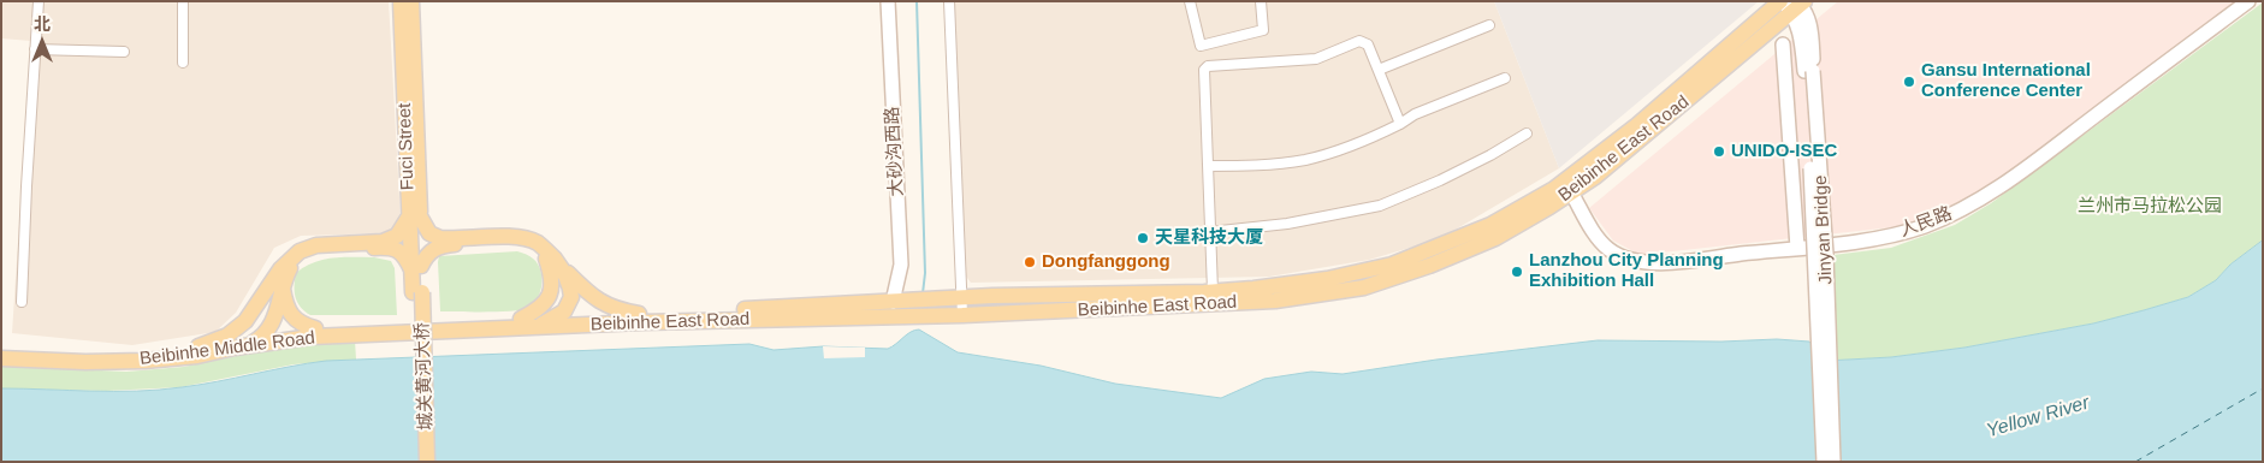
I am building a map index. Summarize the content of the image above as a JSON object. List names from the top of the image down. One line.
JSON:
{"streets":{"main road":["Fuci Street","Beibinhe East Road","Beibinhe Middle Road","城关黄河大桥"],"street":["大砂沟西路","人民路","Jinyan Bridge"]},"crossings":[["Fuci Street","城关黄河大桥"],["Beibinhe East Road","大砂沟西路"],["Beibinhe East Road","人民路"],["Beibinhe East Road","Beibinhe Middle Road"]],"water":["Yellow River"],"parks":["兰州市马拉松公园"],"places":["Gansu International Conference Center","UNIDO-ISEC","天星科技大厦","Dongfanggong","Lanzhou City Planning Exhibition Hall"],"north":"top"}
